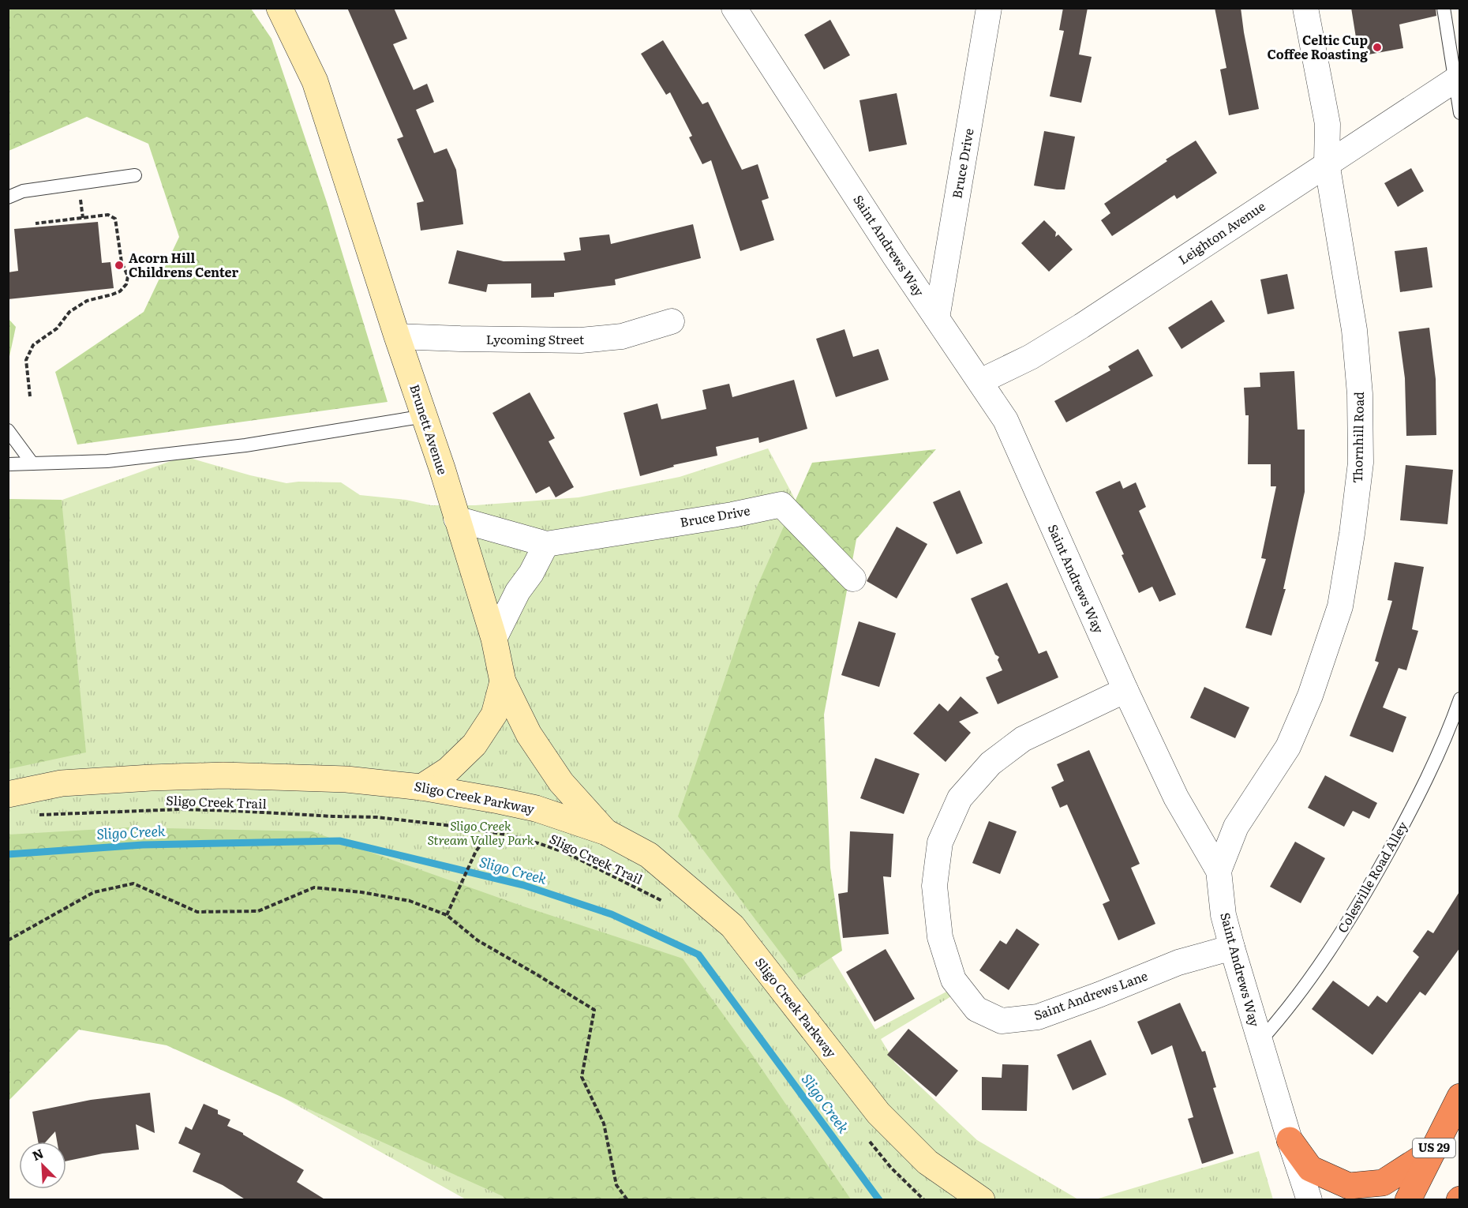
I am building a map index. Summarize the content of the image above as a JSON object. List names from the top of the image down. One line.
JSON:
{"streets":{"highway":["US 29"],"street":["Bruce Drive","Leighton Avenue","Saint Andrews Way","Lycoming Street","Brunett Avenue","Thornhill Road","Sligo Creek Parkway","Saint Andrews Lane"],"lane":["Colesville Road Alley"],"path":["Sligo Creek Trail"]},"crossings":[["Bruce Drive","Saint Andrews Way"],["Bruce Drive","Brunett Avenue"],["Leighton Avenue","Saint Andrews Way"],["Leighton Avenue","Thornhill Road"],["Saint Andrews Way","Thornhill Road"],["Saint Andrews Way","Colesville Road Alley"],["Saint Andrews Way","Saint Andrews Lane"],["Lycoming Street","Brunett Avenue"],["Brunett Avenue","Sligo Creek Parkway"]],"water":["Sligo Creek"],"parks":["Sligo Creek Stream Valley Park"],"places":["Celtic Cup Coffee Roasting","Acorn Hill Childrens Center"],"north":"top left"}
